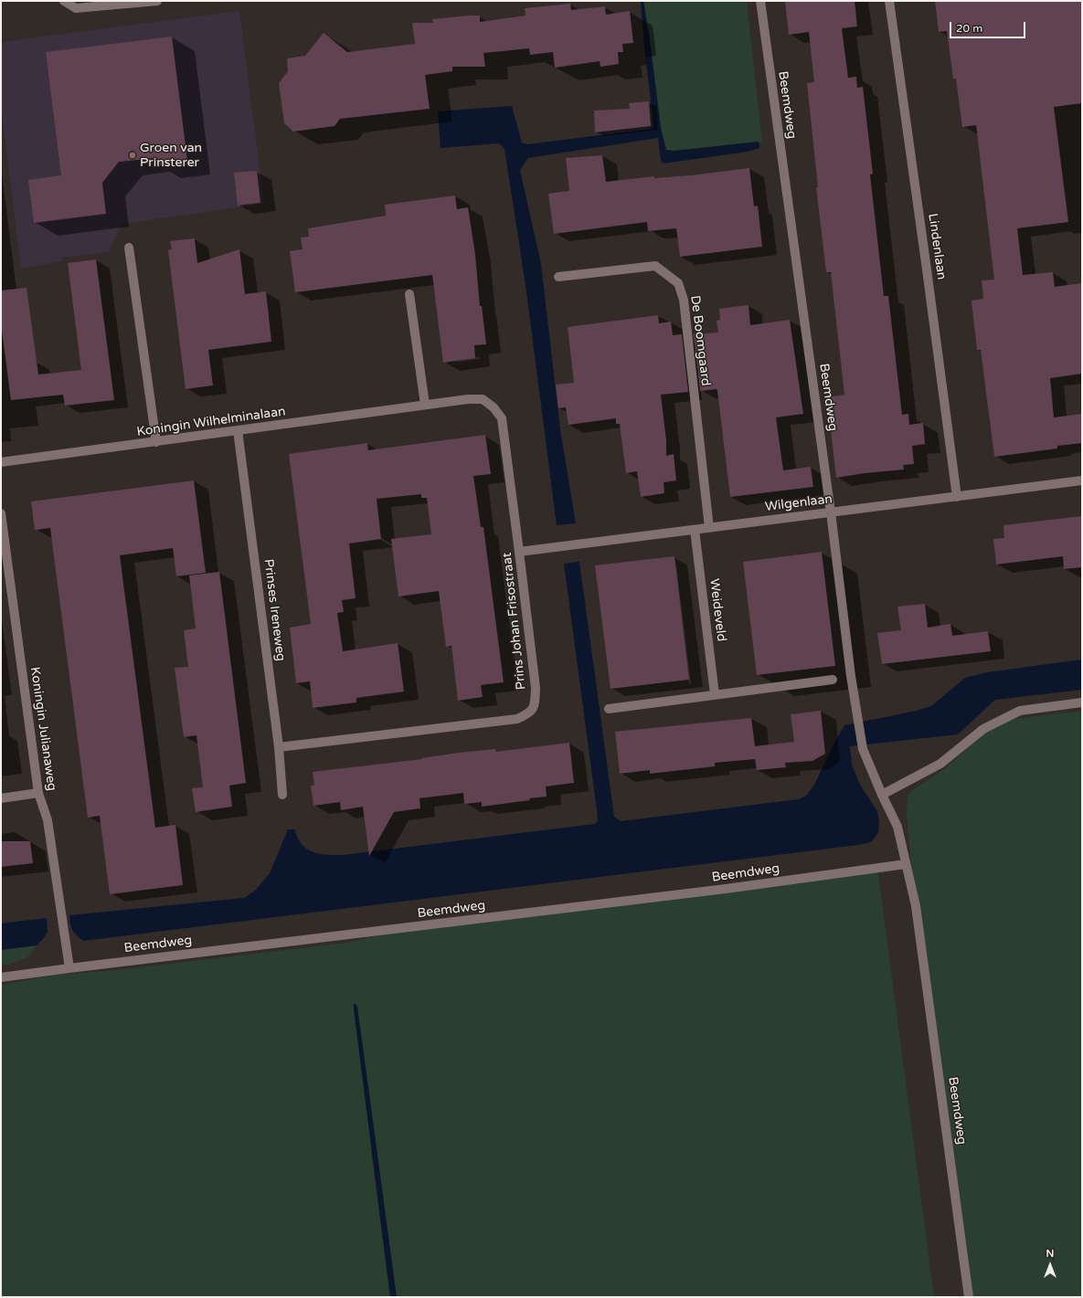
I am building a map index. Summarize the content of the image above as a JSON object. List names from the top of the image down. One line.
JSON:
{"streets":{"street":["Beemdweg","Lindenlaan","De Boomgaard","Koningin Wilhelminalaan","Wilgenlaan","Prinses Ireneweg","Weideveld","Prins Johan Frisostraat","Koningin Julianaweg"]},"crossings":[["Beemdweg","Wilgenlaan"],["Beemdweg","Koningin Julianaweg"],["Lindenlaan","Wilgenlaan"],["De Boomgaard","Wilgenlaan"],["Koningin Wilhelminalaan","Prinses Ireneweg"],["Koningin Wilhelminalaan","Prins Johan Frisostraat"],["Wilgenlaan","Weideveld"],["Wilgenlaan","Prins Johan Frisostraat"],["Prinses Ireneweg","Prins Johan Frisostraat"]],"places":["Groen van Prinsterer"],"scale_bar":"20 m","north":"top"}
